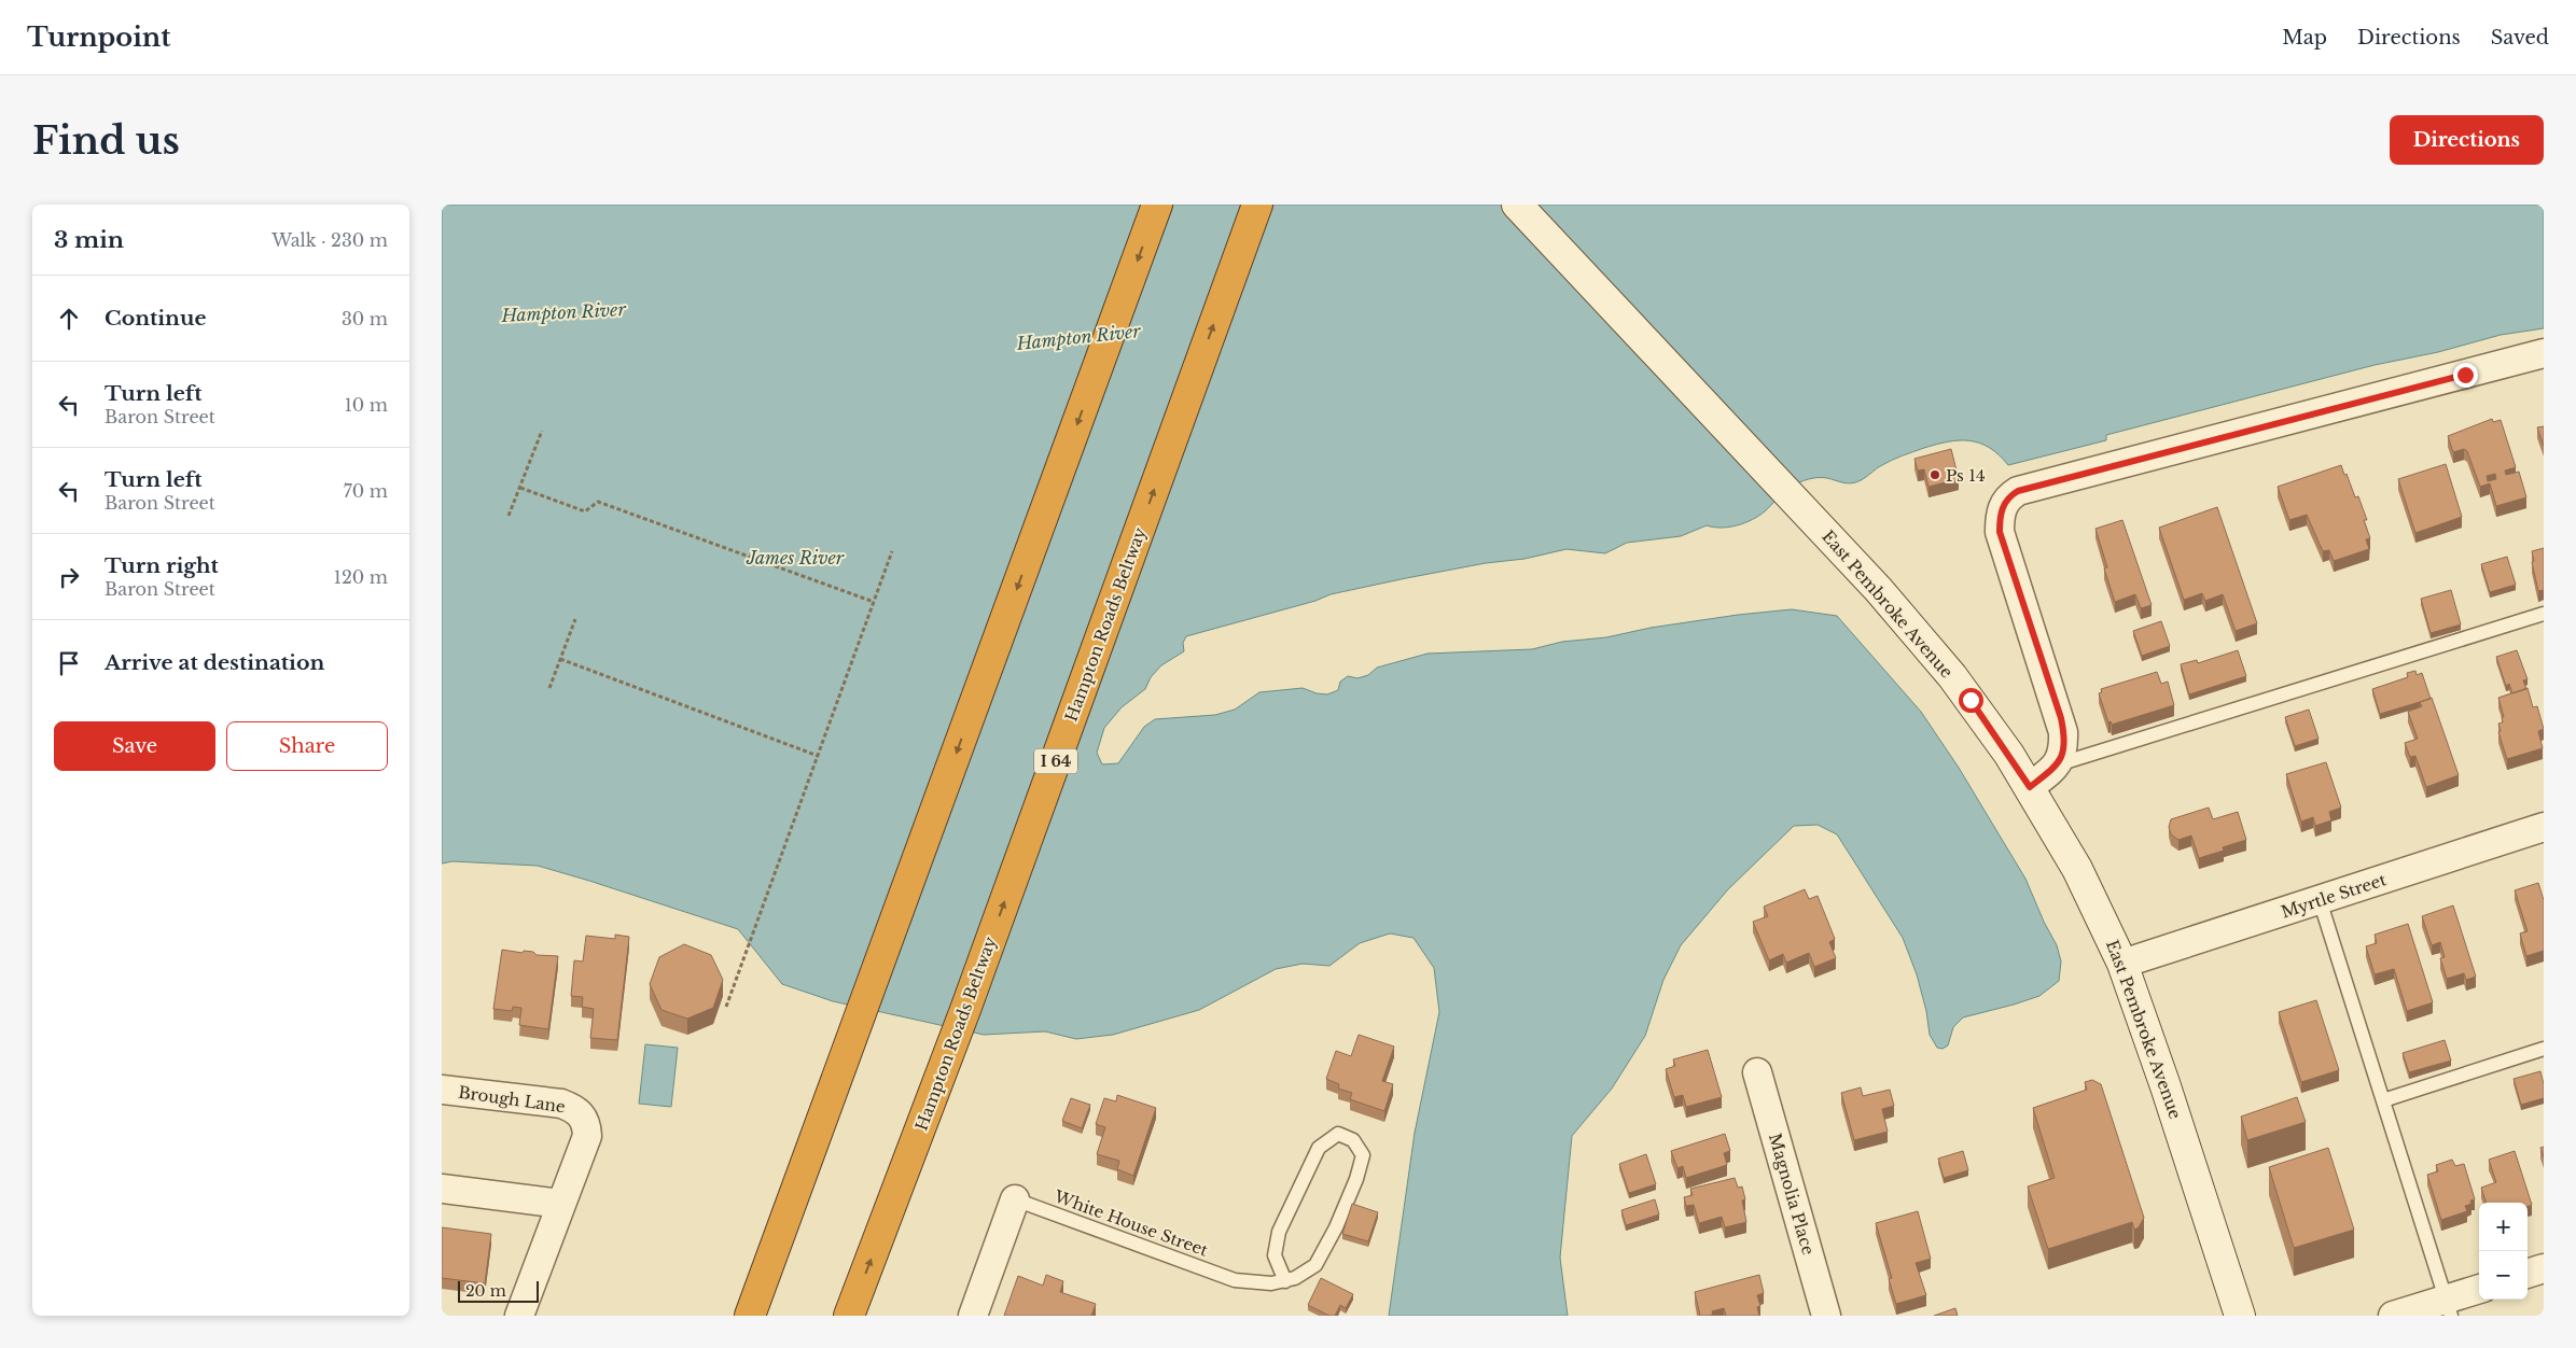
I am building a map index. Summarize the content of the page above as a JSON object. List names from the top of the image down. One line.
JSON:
{"streets":{"highway":["Hampton Roads Beltway","I 64"],"main road":["East Pembroke Avenue"],"street":["Myrtle Street","Brough Lane","Magnolia Place"],"lane":["White House Street"]},"crossings":[["East Pembroke Avenue","Myrtle Street"]],"water":["Hampton River","James River"],"places":["Ps 14"],"scale_bar":"20 m","page":{"header":"Turnpoint","nav":["Map","Directions","Saved"],"buttons":["Directions",["Save","Share"]],"title":"Find us","heading":["3 min","Walk · 230 m"],"list":[["Continue","30 m"],["Turn left","Baron Street","10 m"],["Turn left","Baron Street","70 m"],["Turn right","Baron Street","120 m"],"Arrive at destination"],"map_buttons":["+","−"],"scale":"20 m"}}
